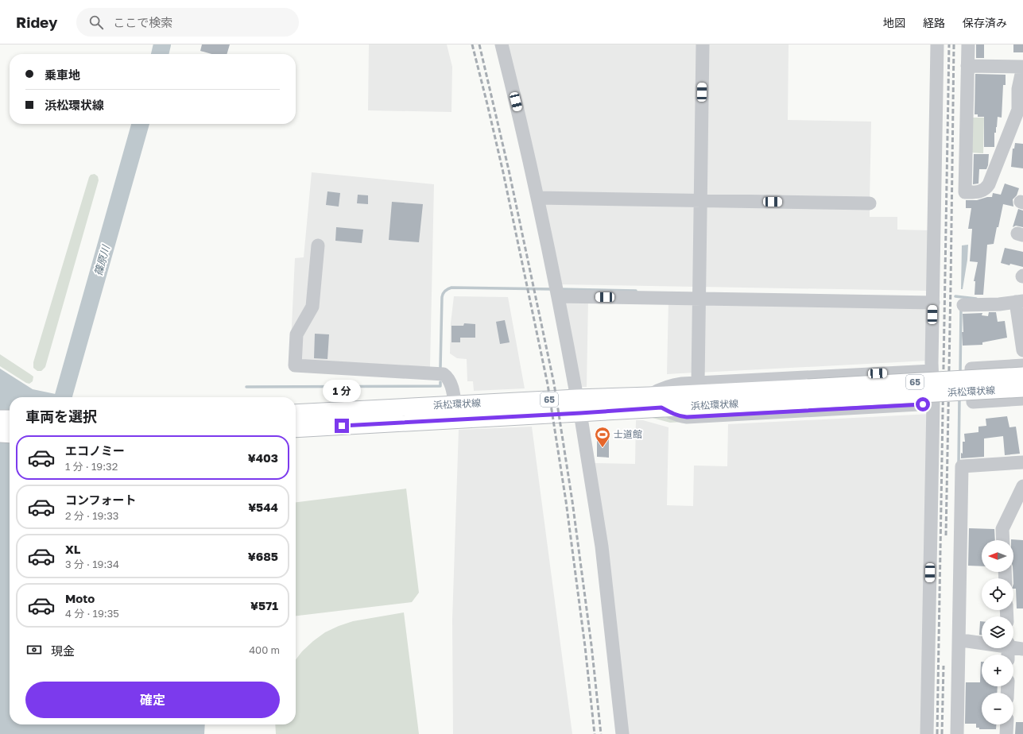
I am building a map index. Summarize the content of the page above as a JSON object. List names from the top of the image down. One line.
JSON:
{"streets":{"main road":["65","浜松環状線"]},"water":["篠原川"],"places":{"sports":["士道館"]},"north":"left","page":{"header":"Ridey","search":"ここで検索","nav":["地図","経路","保存済み"],"banner":["乗車地","浜松環状線"],"bubble":"1 分","heading":"車両を選択","list":[{"name":"エコノミー","note":"1 分 · 19:32","value":"¥403"},{"name":"コンフォート","note":"2 分 · 19:33","value":"¥544"},{"name":"XL","note":"3 分 · 19:34","value":"¥685"},{"name":"Moto","note":"4 分 · 19:35","value":"¥571"}],"map_buttons":["+","−"],"pay":["現金","400 m"],"buttons":"確定"}}
